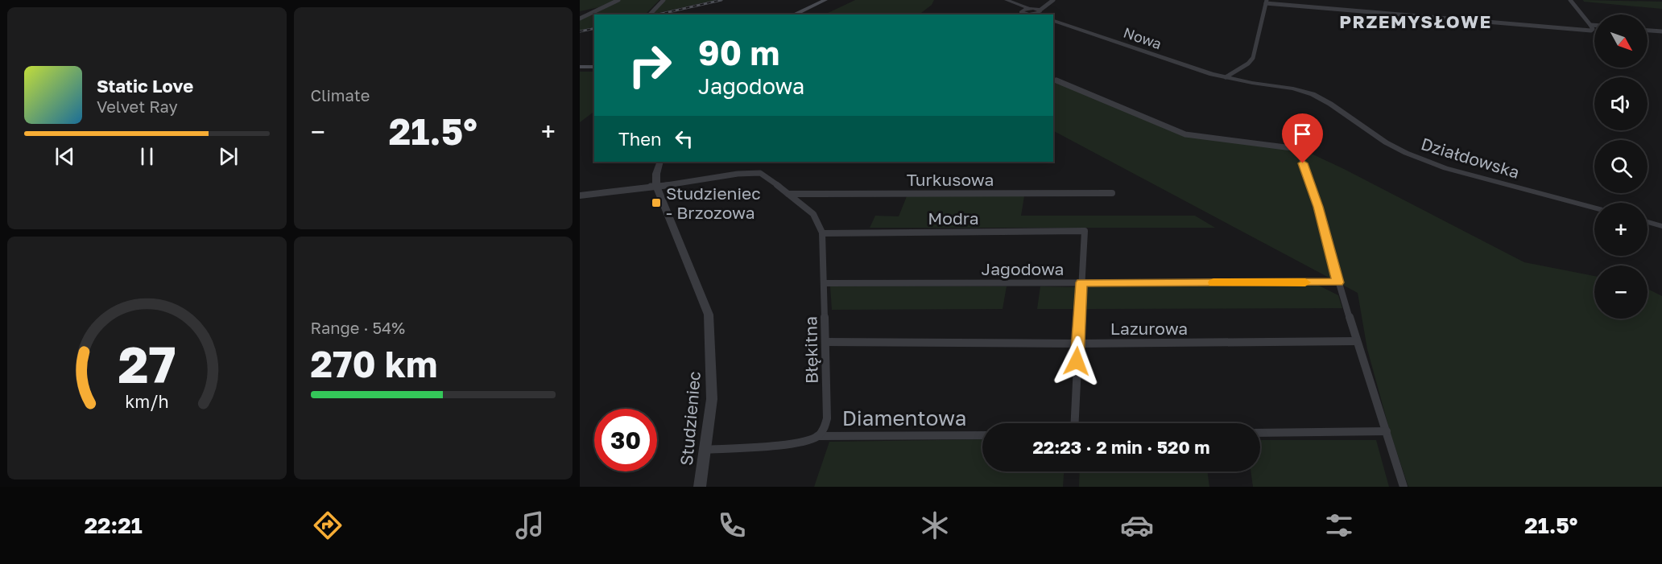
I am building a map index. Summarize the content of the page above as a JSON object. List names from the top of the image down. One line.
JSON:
{"streets":{"street":["Nowa","Działdowska","Turkusowa","Modra","Jagodowa","Lazurowa","Błękitna","Diamentowa","Studzieniec"]},"crossings":[["Nowa","Działdowska"],["Turkusowa","Błękitna"],["Modra","Jagodowa"],["Modra","Błękitna"],["Jagodowa","Błękitna"],["Lazurowa","Błękitna"],["Błękitna","Diamentowa"],["Błękitna","Studzieniec"]],"districts":["PRZEMYSŁOWE"],"places":{"transit":["Studzieniec - Brzozowa"]},"north":"bottom right","page":{"tile":["Climate",["Range · 54%","270 km"]],"map_buttons":["+","−"],"turn":["90 m","Jagodowa"],"song":["Static Love","Velvet Ray"],"heat":["−","21.5°","+"],"then":"Then","limit":"30","trip":"22:23 · 2 min · 520 m","tabs":["22:21","21.5°"],"gauge":["27","km/h"]}}
